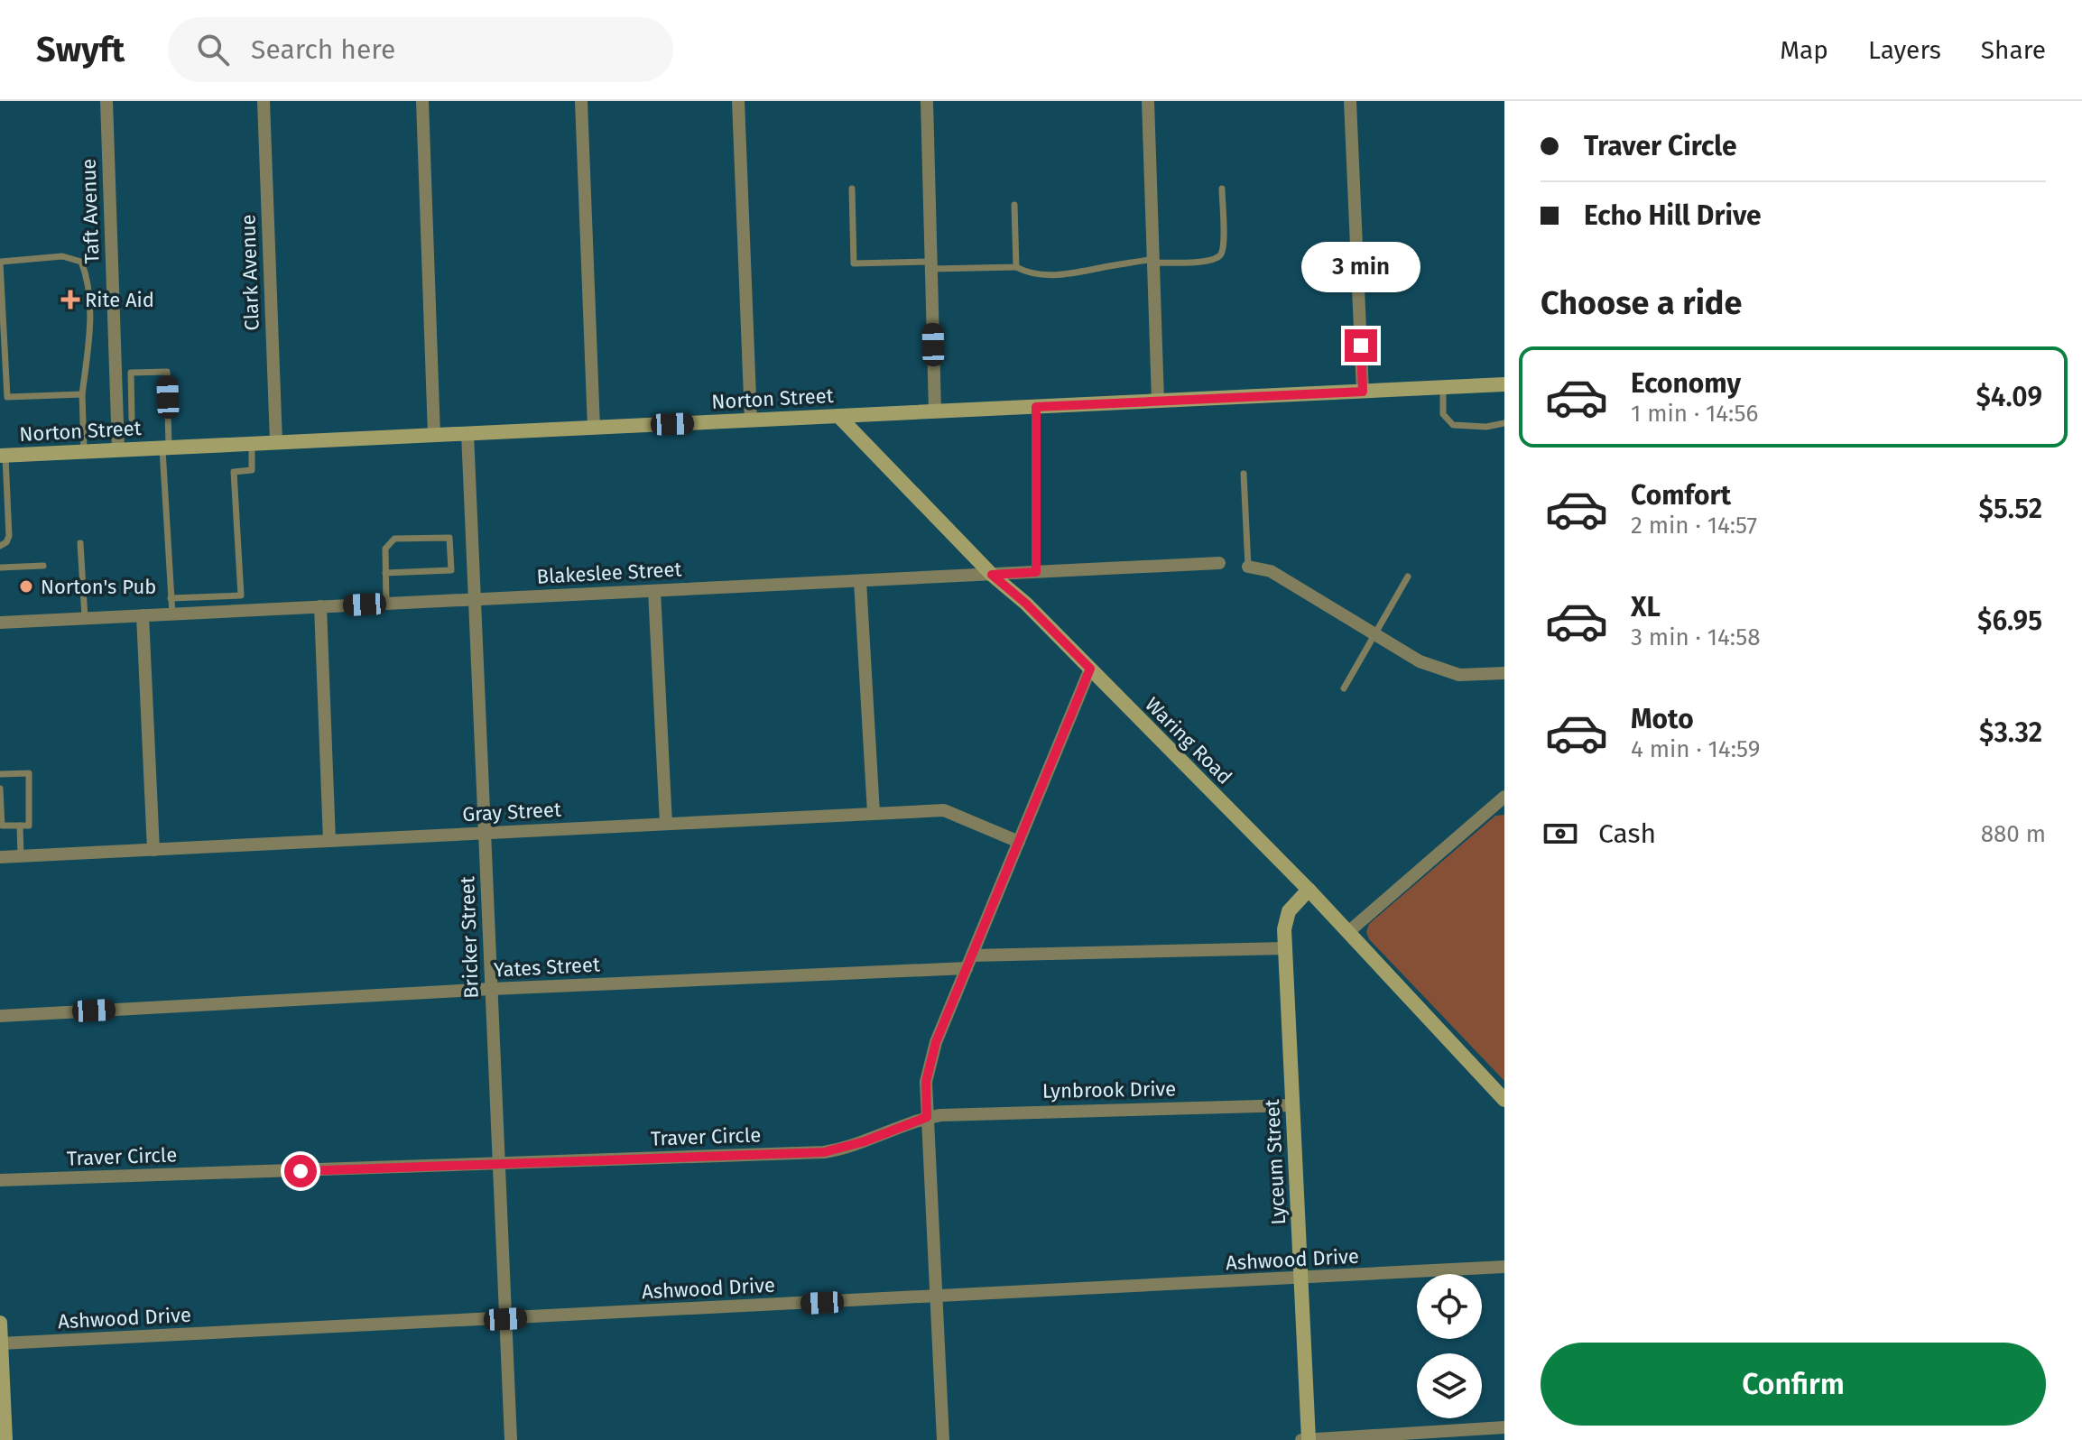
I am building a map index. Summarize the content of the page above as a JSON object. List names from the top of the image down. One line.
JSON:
{"streets":{"main road":["Norton Street","Waring Road","Lyceum Street"],"street":["Taft Avenue","Clark Avenue","Blakeslee Street","Gray Street","Bricker Street","Yates Street","Lynbrook Drive","Traver Circle","Ashwood Drive"]},"crossings":[["Taft Avenue","Norton Street"],["Clark Avenue","Norton Street"],["Norton Street","Waring Road"],["Norton Street","Bricker Street"],["Blakeslee Street","Waring Road"],["Blakeslee Street","Bricker Street"],["Waring Road","Lyceum Street"],["Gray Street","Bricker Street"],["Bricker Street","Yates Street"],["Bricker Street","Traver Circle"],["Bricker Street","Ashwood Drive"],["Yates Street","Lyceum Street"],["Lynbrook Drive","Traver Circle"],["Lynbrook Drive","Lyceum Street"],["Lyceum Street","Ashwood Drive"]],"places":{"health":["Rite Aid"],"other":["Norton's Pub"]},"page":{"header":"Swyft","search":"Search here","nav":["Map","Layers","Share"],"banner":["Traver Circle","Echo Hill Drive"],"bubble":"3 min","heading":"Choose a ride","list":[{"name":"Economy","note":"1 min · 14:56","value":"$4.09"},{"name":"Comfort","note":"2 min · 14:57","value":"$5.52"},{"name":"XL","note":"3 min · 14:58","value":"$6.95"},{"name":"Moto","note":"4 min · 14:59","value":"$3.32"}],"pay":["Cash","880 m"],"buttons":"Confirm"}}
